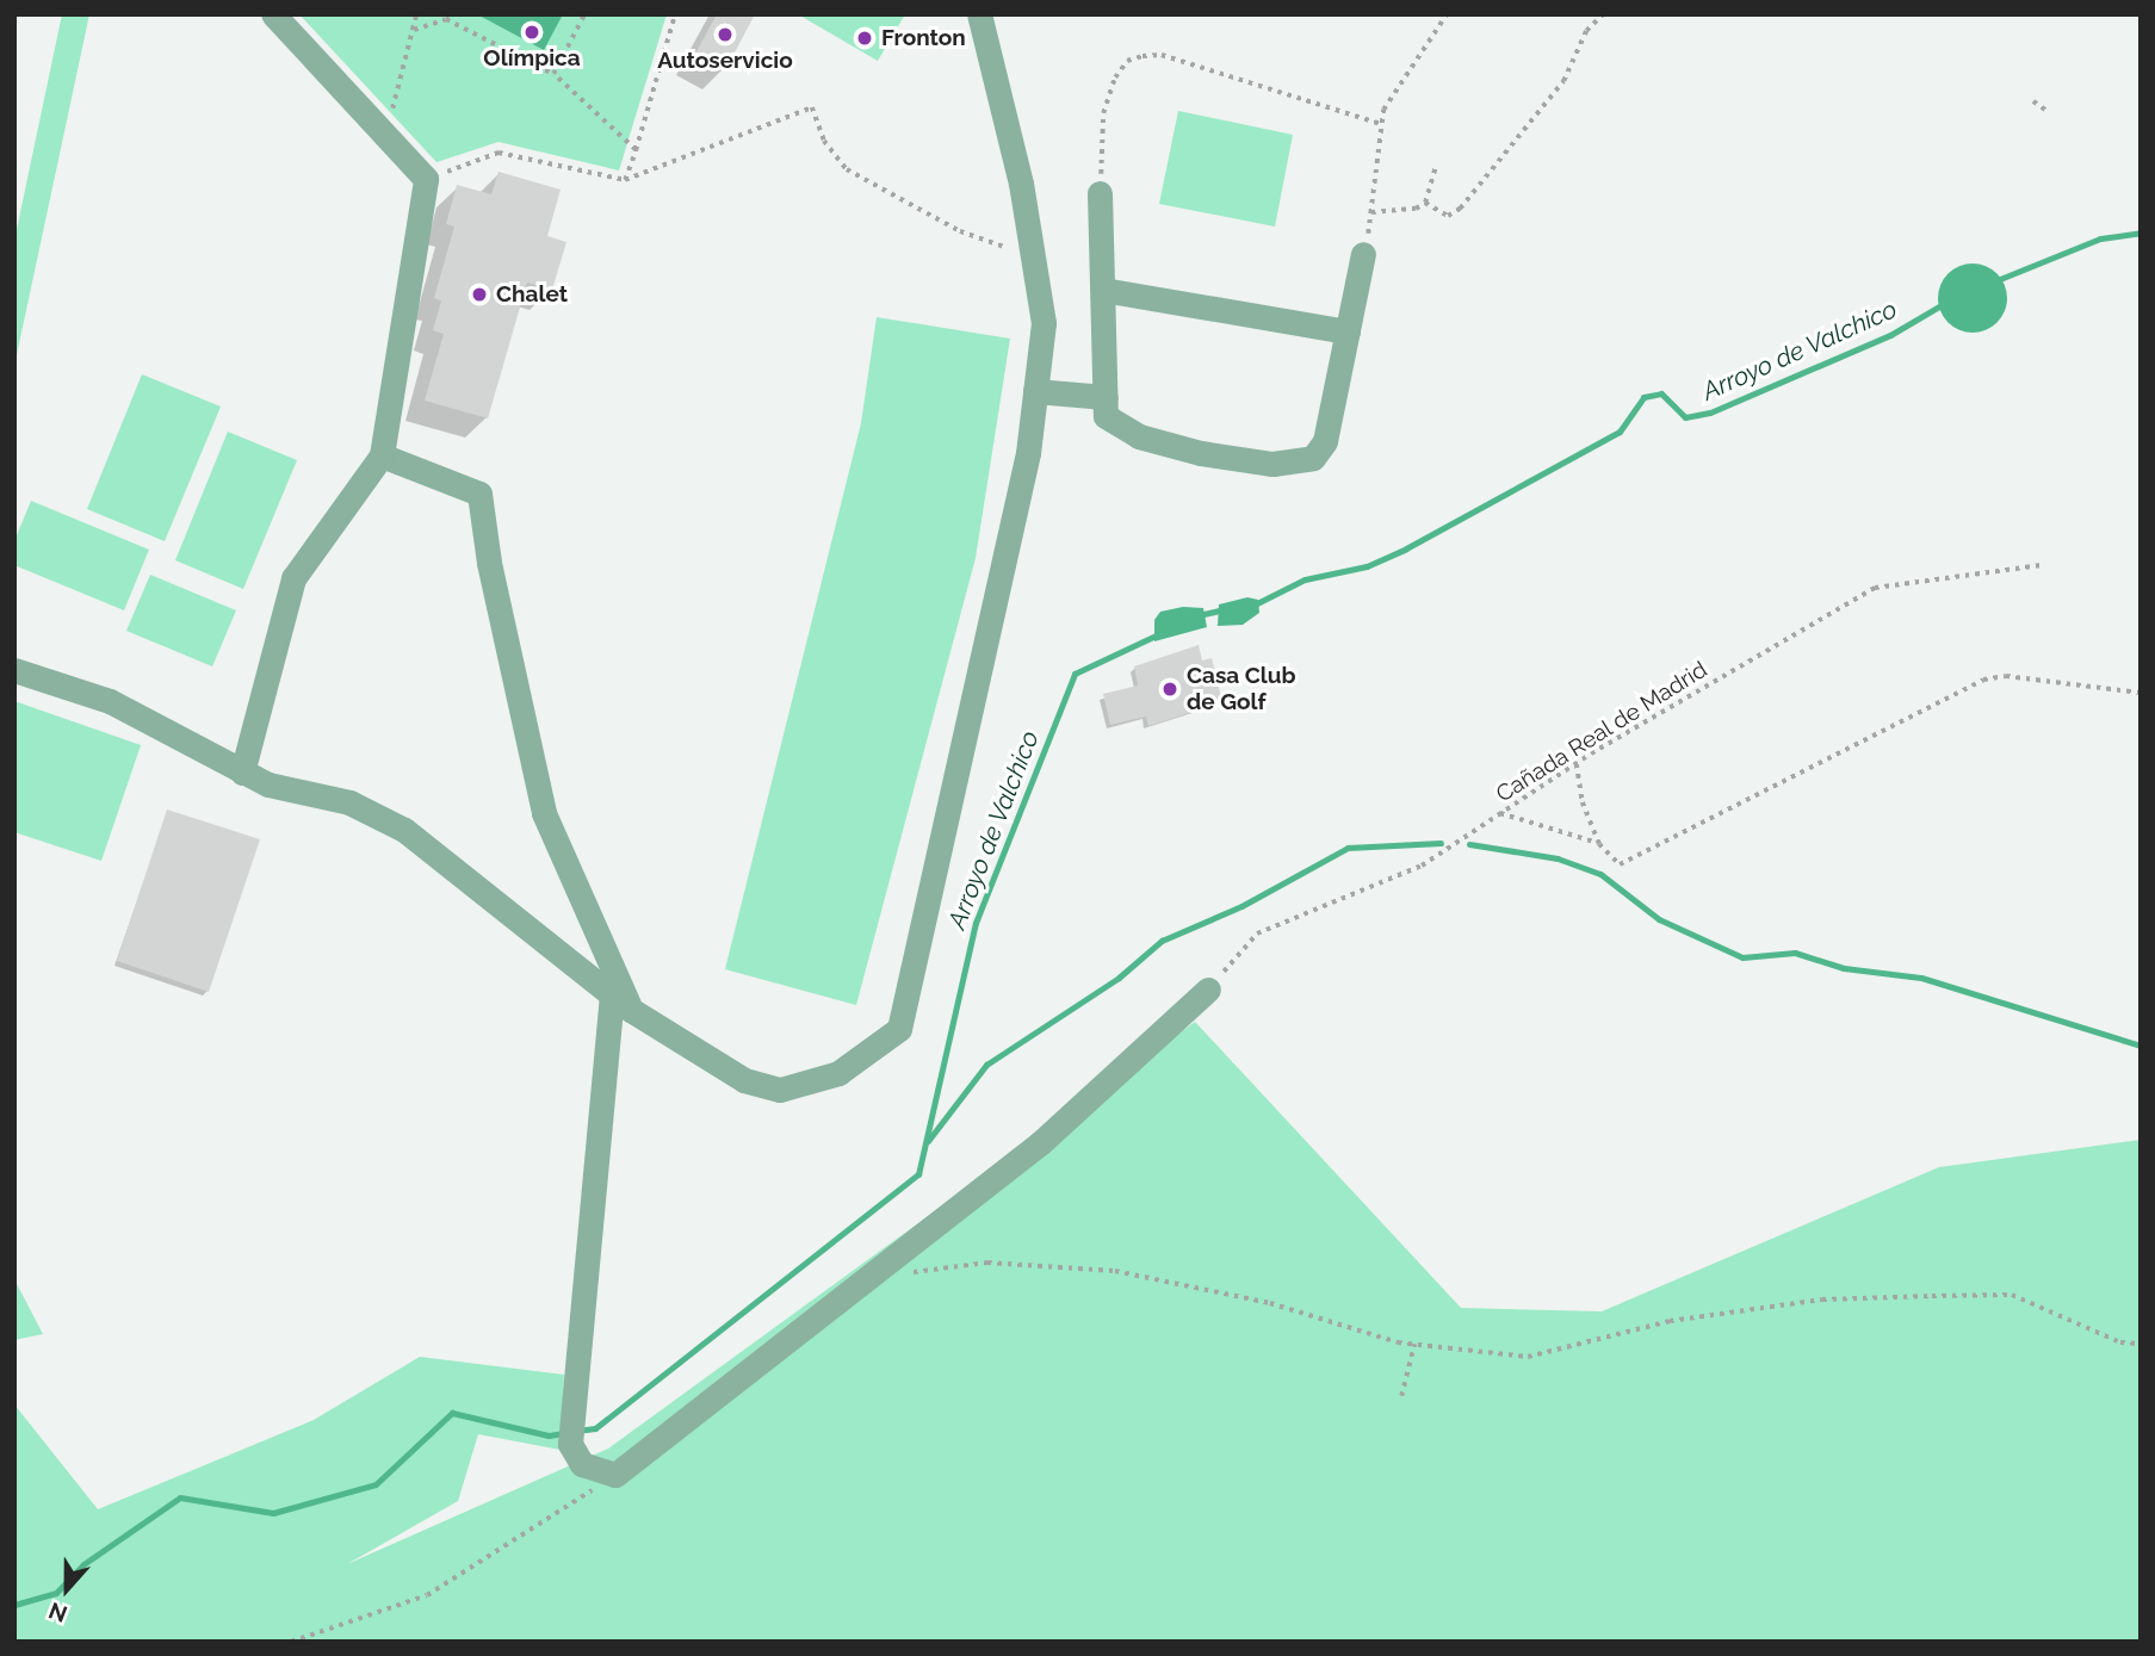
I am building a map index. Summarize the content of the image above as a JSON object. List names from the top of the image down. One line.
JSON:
{"streets":{"path":["Cañada Real de Madrid"]},"water":["Arroyo de Valchico"],"places":["Olímpica","Autoservicio","Fronton","Chalet","Casa Club de Golf"],"north":"bottom"}
